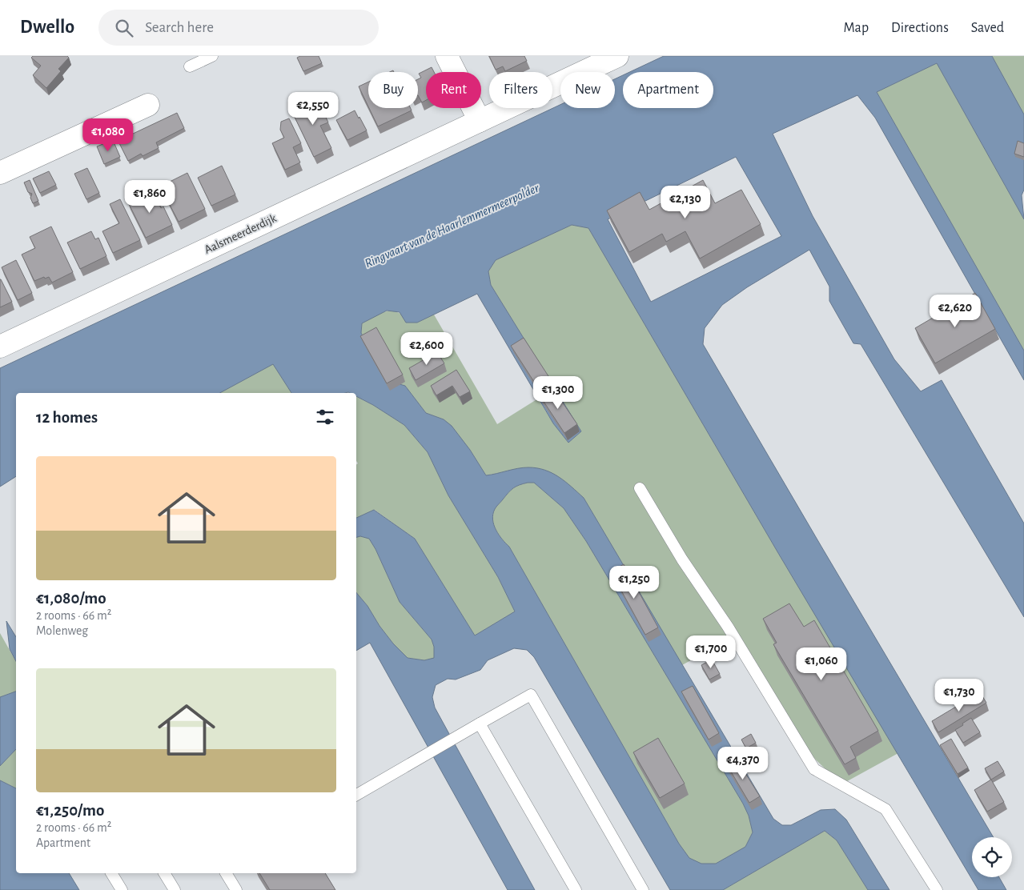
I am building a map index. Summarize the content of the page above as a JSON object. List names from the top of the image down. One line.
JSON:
{"streets":{"street":["Aalsmeerderdijk"]},"water":["Ringvaart van de Haarlemmermeerpolder"],"page":{"header":"Dwello","search":"Search here","nav":["Map","Directions","Saved"],"chip":["Buy","Rent","Filters","New","Apartment"],"price":["€2,550","€1,080","€1,860","€2,130","€2,620","€2,600","€1,300","€1,250","€1,700","€1,060","€1,730","€4,370"],"heading":"12 homes","list":[{"name":"€1,080/mo","note":"2 rooms · 66 m² · Molenweg"},{"name":"€1,250/mo","note":"2 rooms · 66 m² · Apartment"}]}}
